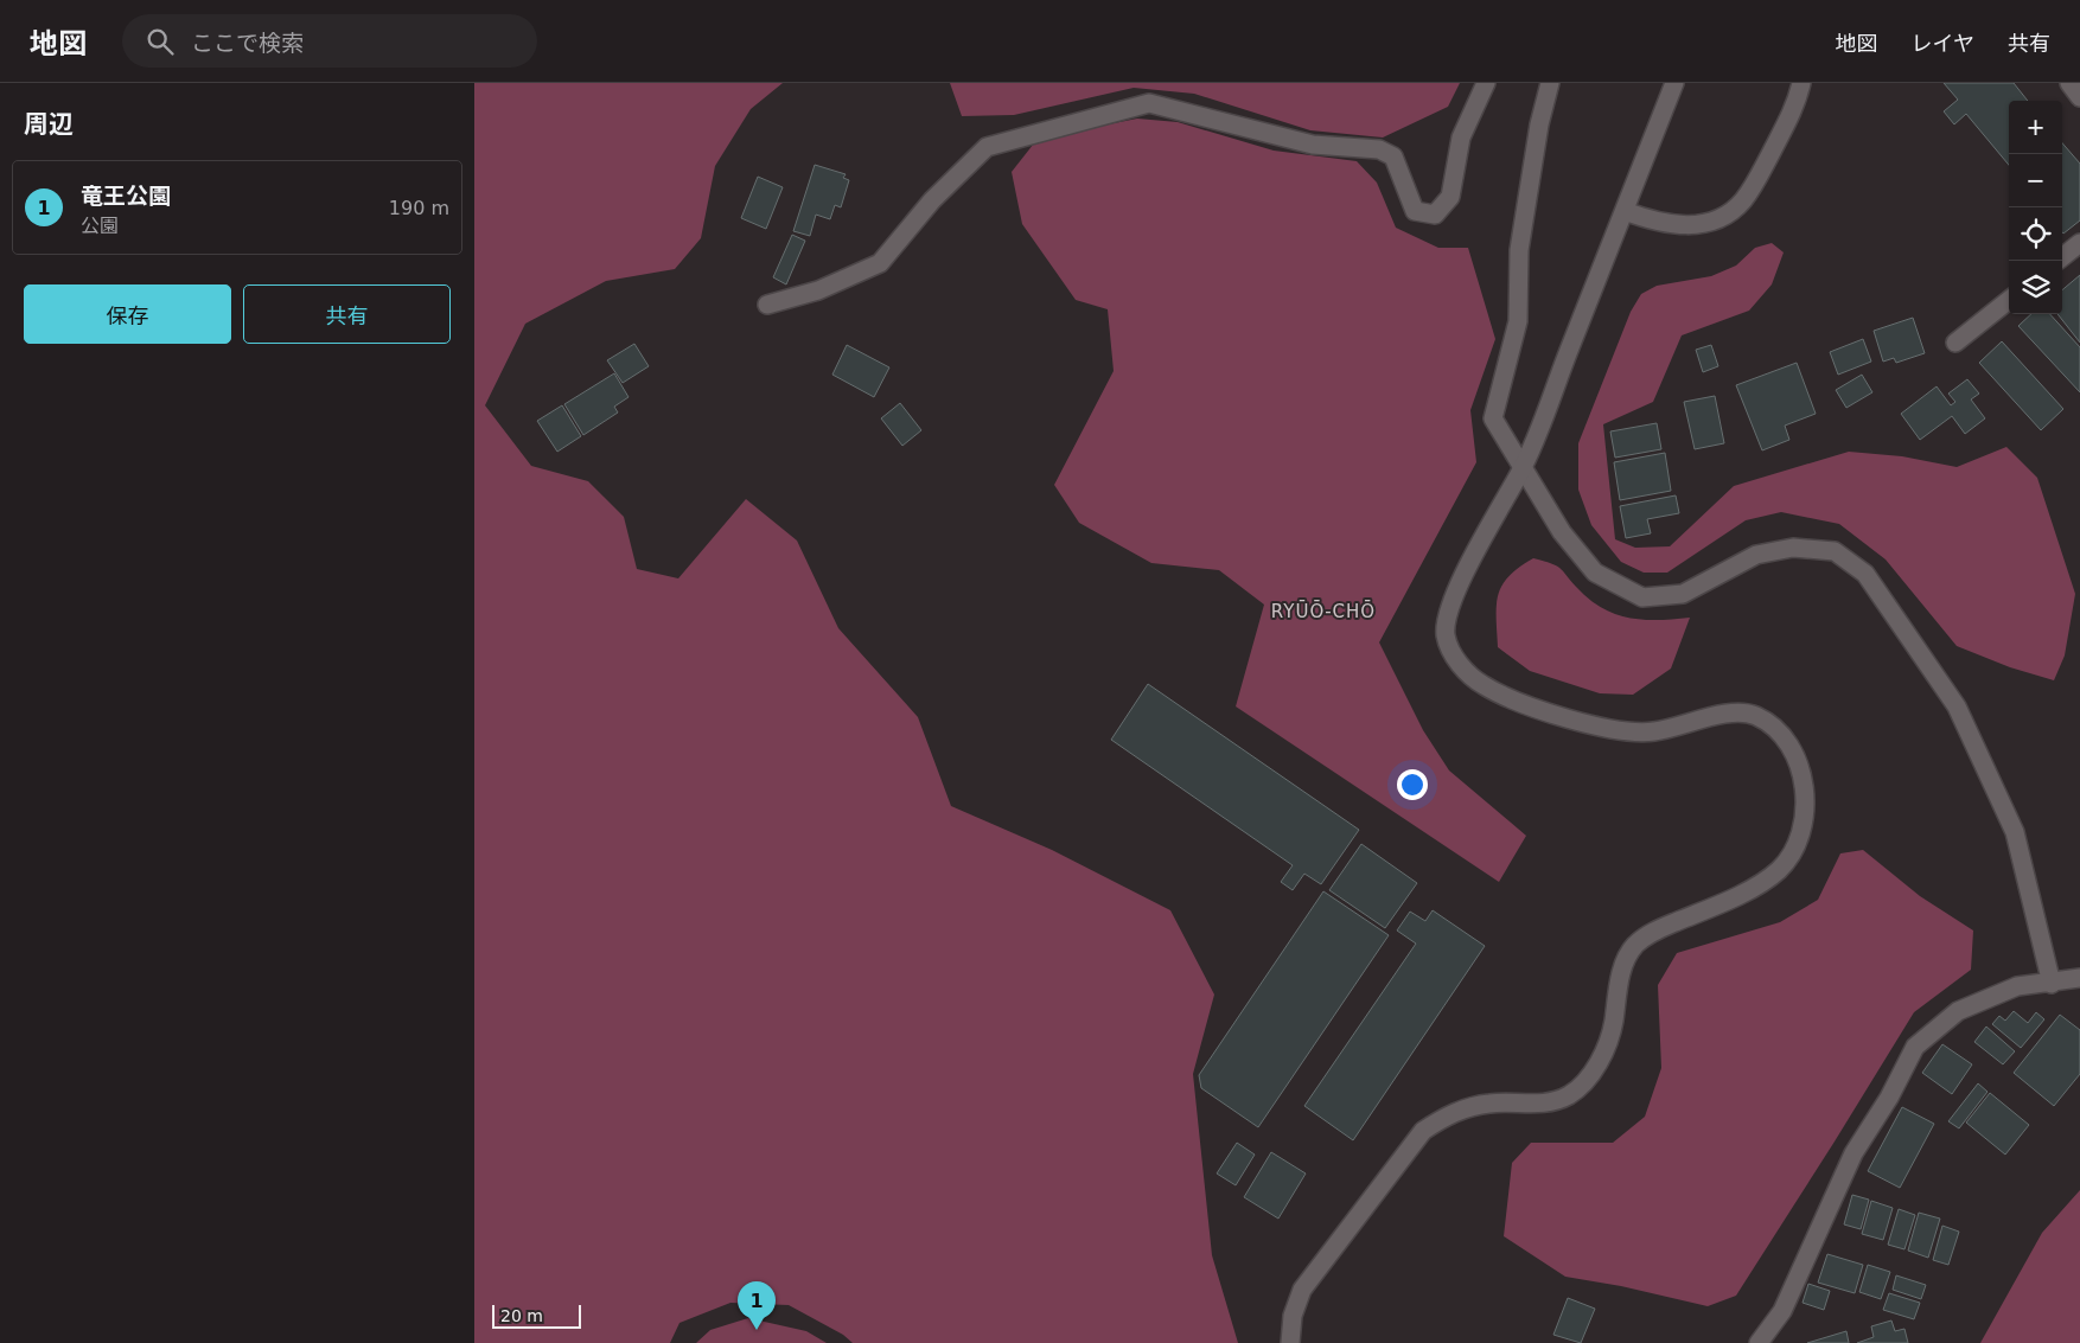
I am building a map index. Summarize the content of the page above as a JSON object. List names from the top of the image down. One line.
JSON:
{"districts":["RYŪŌ-CHŌ"],"scale_bar":"20 m","page":{"header":"地図","search":"ここで検索","nav":["地図","レイヤ","共有"],"heading":"周辺","map_buttons":["+","−"],"list":[{"mark":"1","name":"竜王公園","note":"公園","value":"190 m"}],"buttons":["保存","共有"],"pins":"1","scale":"20 m"}}
